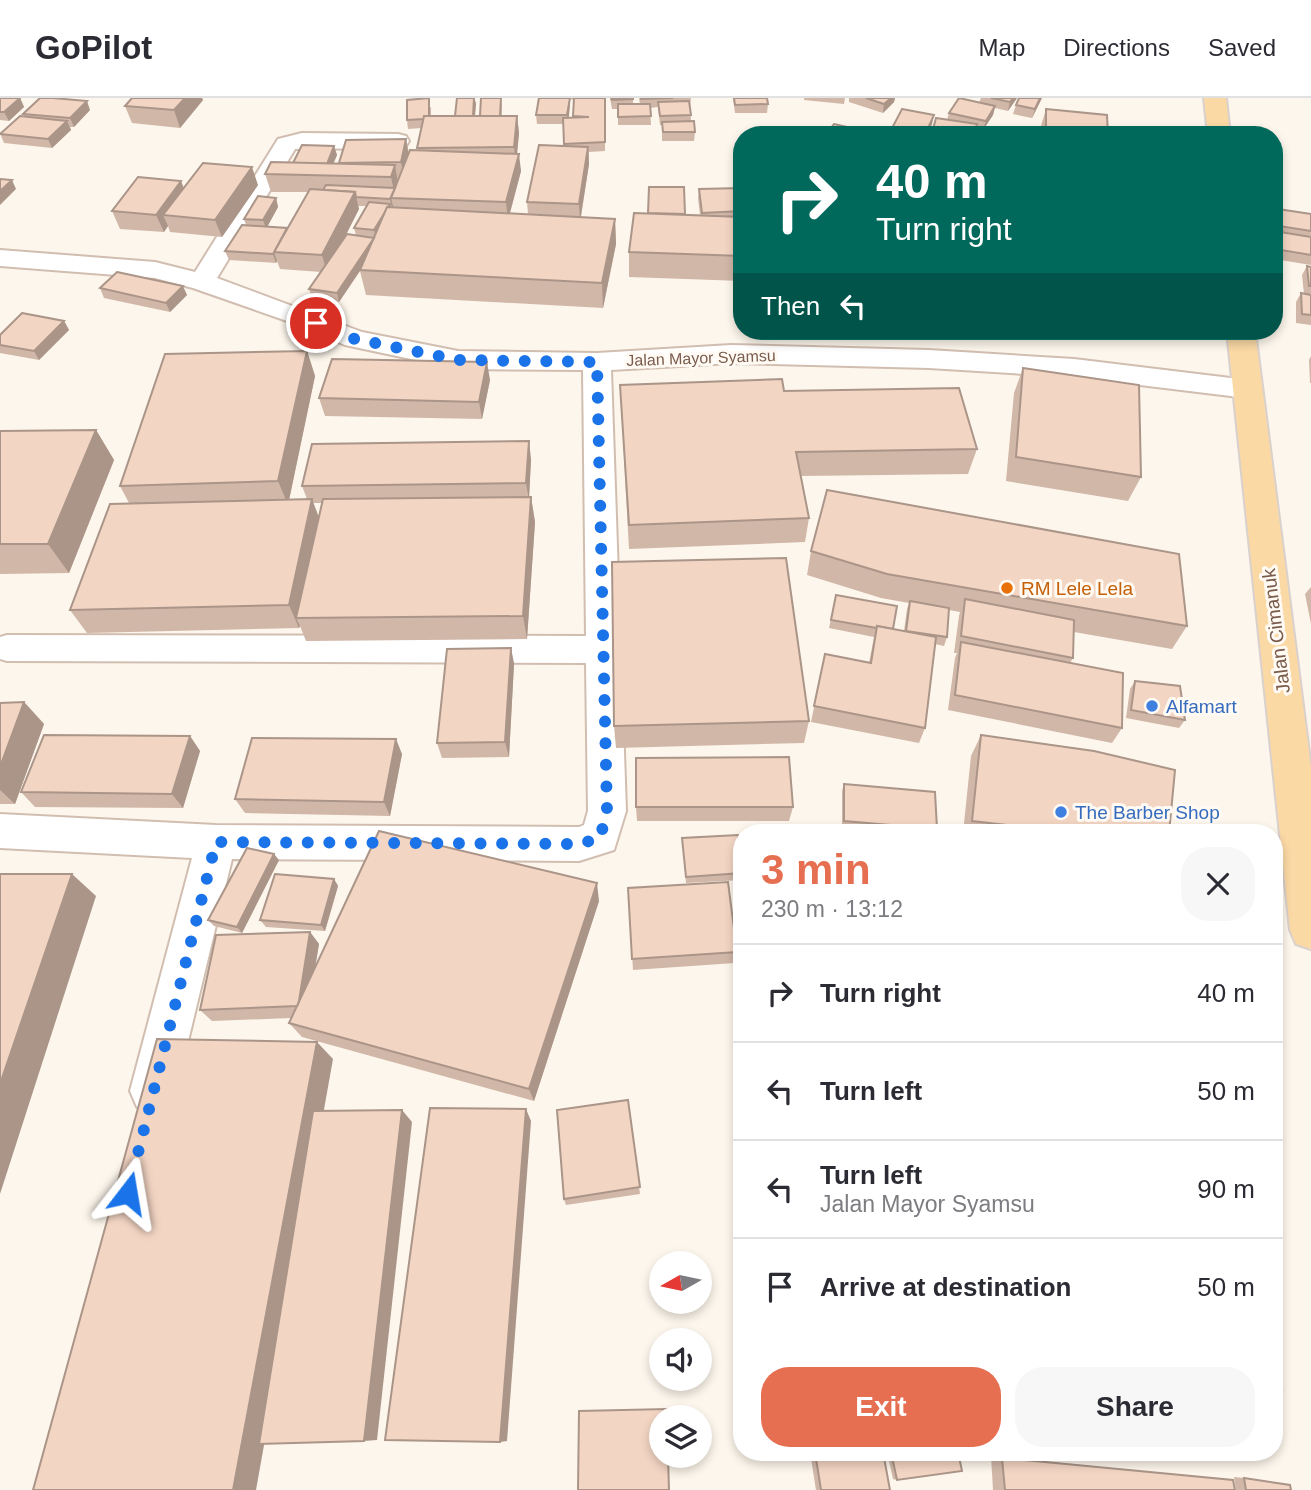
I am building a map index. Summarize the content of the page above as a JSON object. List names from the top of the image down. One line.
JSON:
{"streets":{"main road":["Jalan Cimanuk"],"street":["Jalan Mayor Syamsu"]},"crossings":[["Jalan Mayor Syamsu","Jalan Cimanuk"]],"places":["RM Lele Lela","Alfamart","The Barber Shop"],"north":"left","page":{"header":"GoPilot","nav":["Map","Directions","Saved"],"turn":["40 m","Turn right"],"then":"Then","heading":["3 min","230 m · 13:12"],"list":[{"name":"Turn right","value":"40 m"},{"name":"Turn left","value":"50 m"},{"name":"Turn left","note":"Jalan Mayor Syamsu","value":"90 m"},{"name":"Arrive at destination","value":"50 m"}],"buttons":["Exit","Share"]}}
